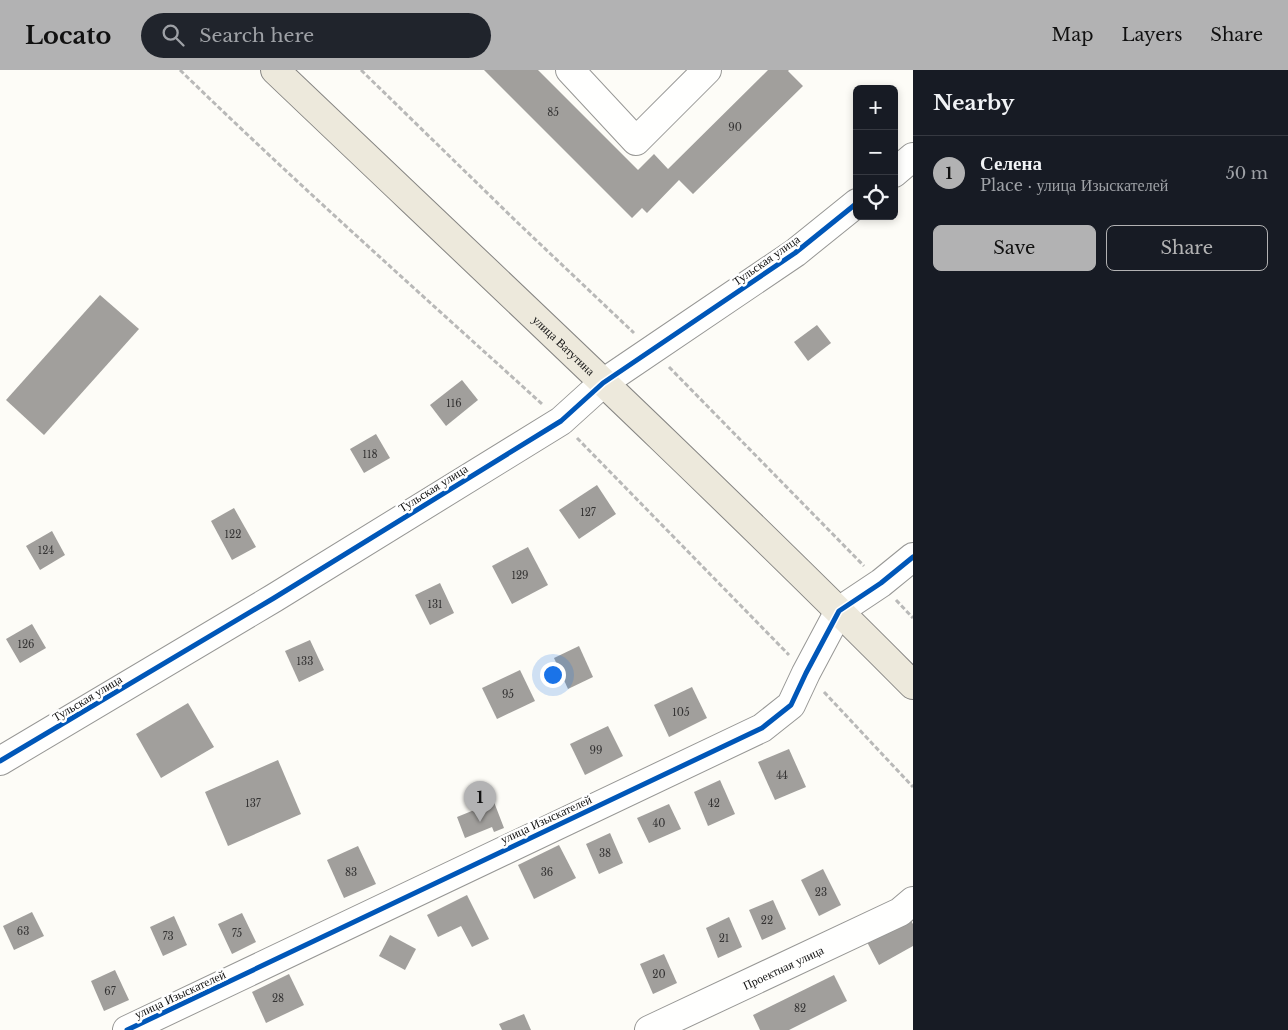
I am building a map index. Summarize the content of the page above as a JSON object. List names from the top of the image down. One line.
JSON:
{"streets":{"main road":["улица Ватутина"],"street":["Тульская улица","улица Изыскателей","Проектная улица"]},"crossings":[["Тульская улица","улица Ватутина"],["улица Ватутина","улица Изыскателей"]],"house_numbers":["85","90","116","118","127","122","124","129","131","126","133","95","105","99","44","137","42","40","38","83","36","23","22","63","75","73","21","20","67","28","82"],"page":{"header":"Locato","search":"Search here","nav":["Map","Layers","Share"],"heading":"Nearby","map_buttons":["+","−"],"list":[{"mark":"1","name":"Селена","note":"Place · улица Изыскателей","value":"50 m"}],"buttons":["Save","Share"],"pins":"1"}}
